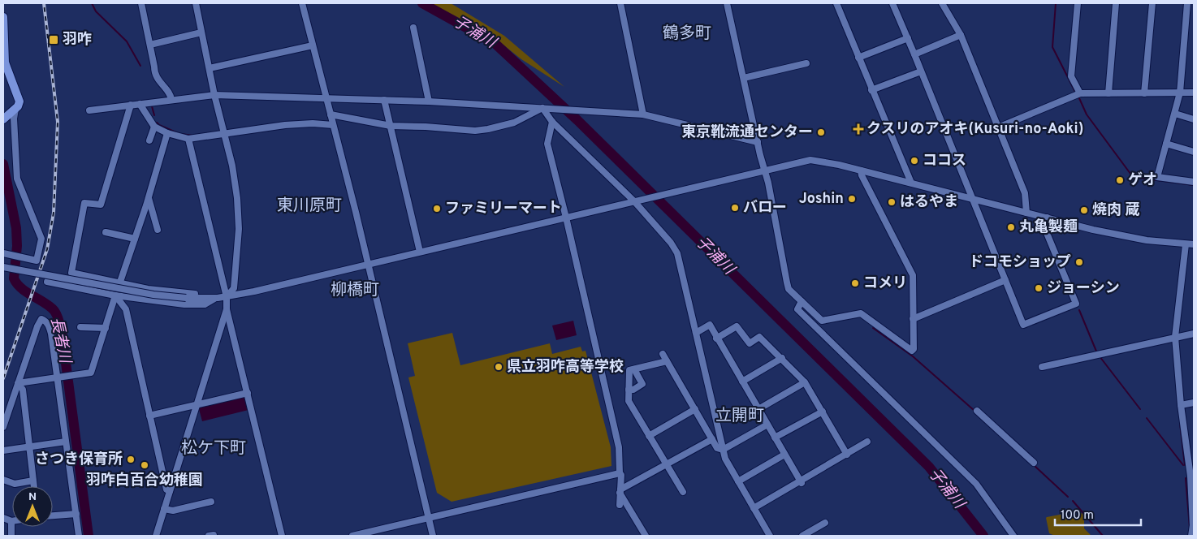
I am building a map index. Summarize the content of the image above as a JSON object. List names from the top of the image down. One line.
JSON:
{"districts":["鶴多町","東川原町","柳橋町","立開町","松ケ下町"],"water":["子浦川","長者川"],"places":{"transit":["羽咋"],"health":["クスリのアオキ(Kusuri-no-Aoki)"],"other":["東京靴流通センター","ココス","ゲオ","Joshin","はるやま","バロー","ファミリーマート","焼肉 蔵","丸亀製麺","ドコモショップ","コメリ","ジョーシン","県立羽咋高等学校","さつき保育所","羽咋白百合幼稚園"]},"scale_bar":"100 m","north":"top"}
